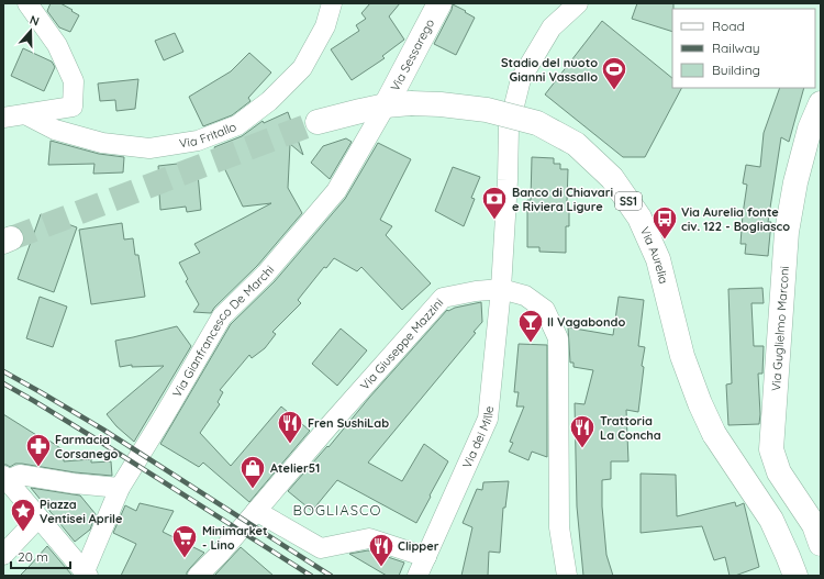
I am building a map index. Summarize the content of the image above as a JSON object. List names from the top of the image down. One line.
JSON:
{"streets":{"main road":["Via Sessarego","SS1","Via Aurelia","Via Guglielmo Marconi"],"street":["Via Fritallo","Via Gianfrancesco De Marchi","Via Giuseppe Mazzini","Via dei Mille"]},"crossings":[["Via Sessarego","Via Aurelia"],["Via Sessarego","Via Gianfrancesco De Marchi"],["Via Aurelia","Via Gianfrancesco De Marchi"],["Via Giuseppe Mazzini","Via dei Mille"]],"districts":["BOGLIASCO"],"places":{"sports":["Stadio del nuoto Gianni Vassallo"],"bank":["Banco di Chiavari e Riviera Ligure"],"bus stop":["Via Aurelia fonte civ. 122 - Bogliasco"],"bar":["Il Vagabondo"],"restaurant":["Fren SushiLab","Trattoria La Concha","Clipper"],"pharmacy":["Farmacia Corsanego"],"shop":["Atelier51"],"place":["Piazza Ventisei Aprile"],"supermarket":["Minimarket - Lino"]},"legend":["Road","Railway","Building"],"scale_bar":"20 m","north":"top"}
